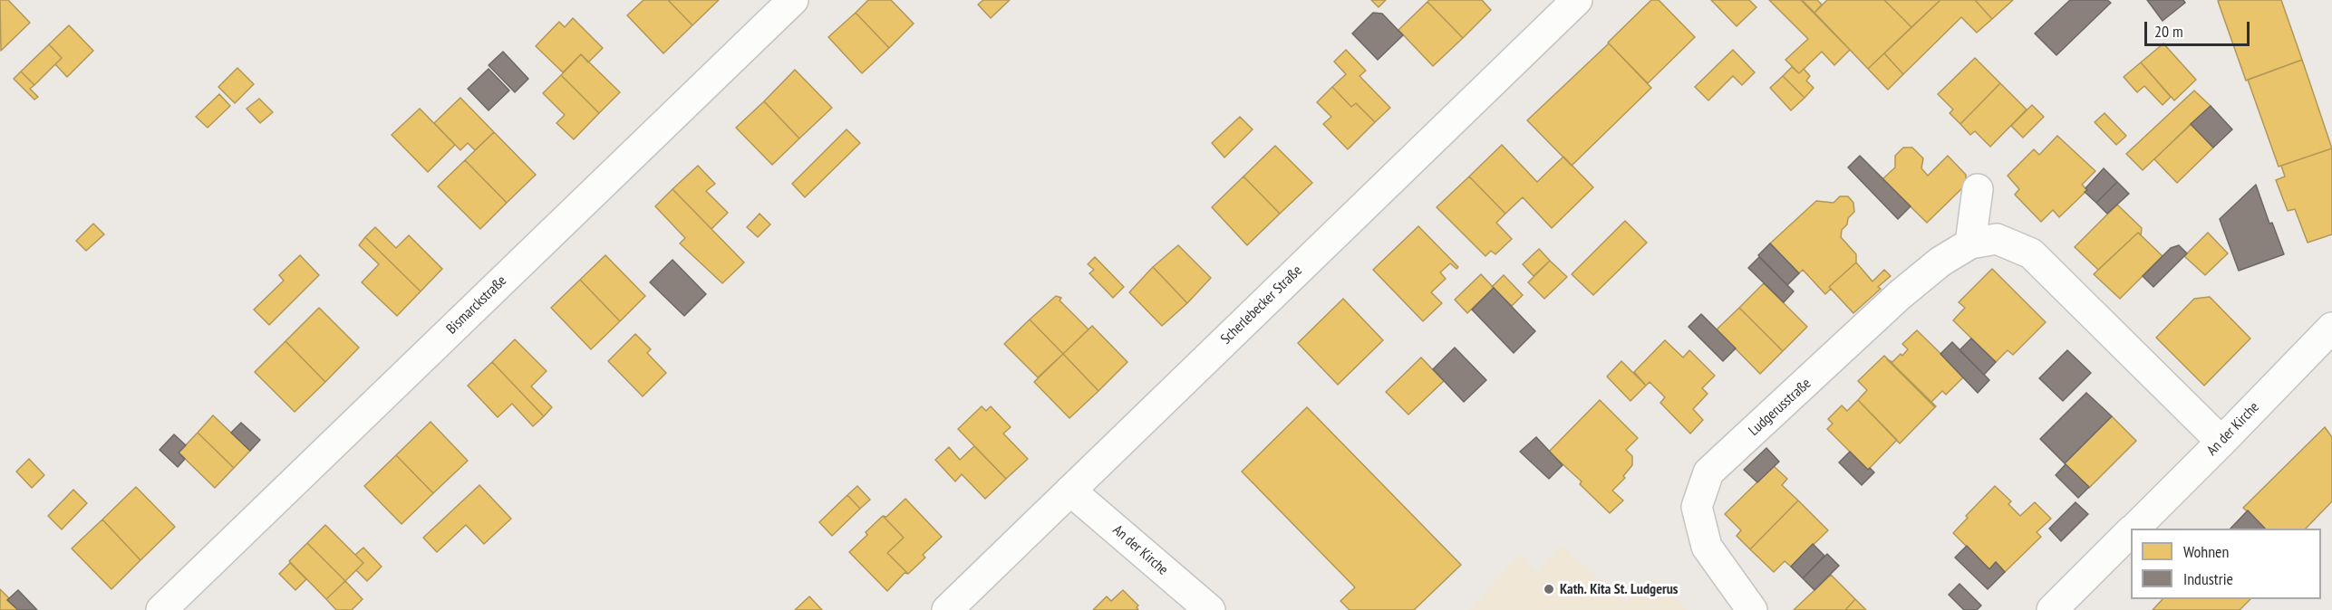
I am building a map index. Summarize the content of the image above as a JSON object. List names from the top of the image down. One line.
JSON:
{"streets":{"street":["Bismarckstraße","Scherlebecker Straße","Ludgerusstraße","An der Kirche"]},"crossings":[["Scherlebecker Straße","An der Kirche"],["Ludgerusstraße","An der Kirche"]],"places":["Kath. Kita St. Ludgerus"],"legend":["Wohnen","Industrie"],"scale_bar":"20 m"}
